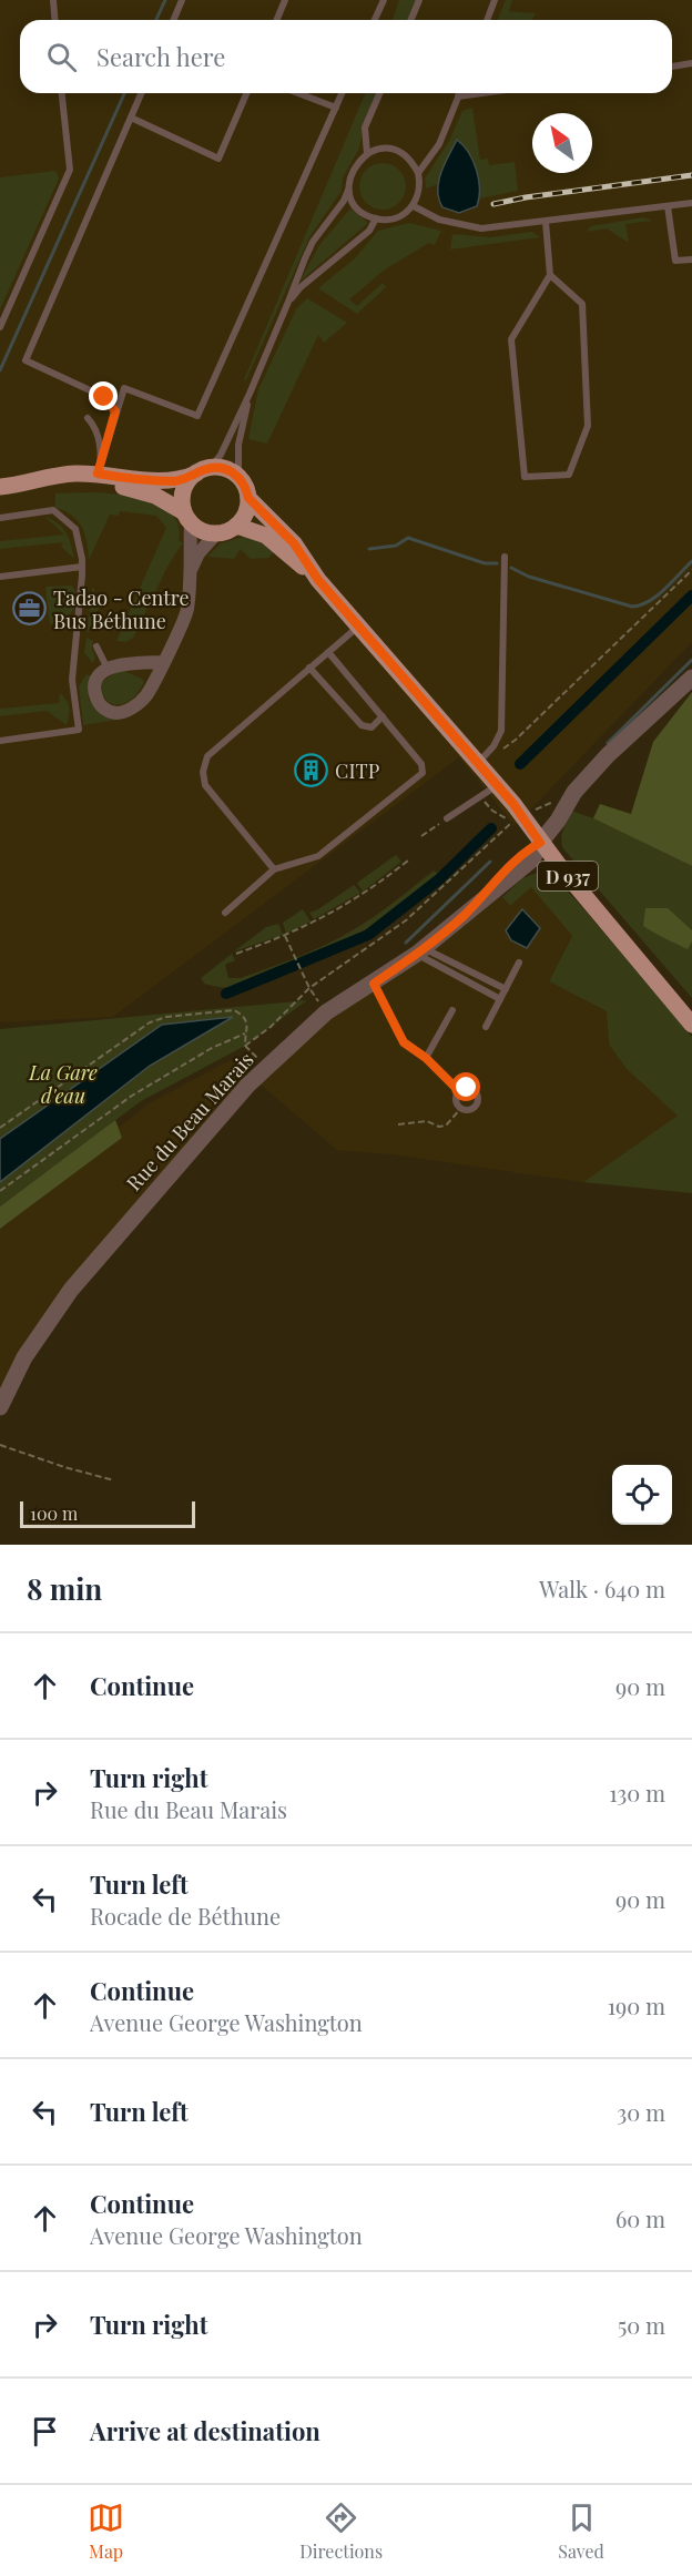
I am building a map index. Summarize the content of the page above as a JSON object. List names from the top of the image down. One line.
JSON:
{"streets":{"main road":["D 937"],"street":["Rue du Beau Marais"]},"crossings":[["D 937","Rue du Beau Marais"]],"parks":["La Gare d'eau"],"places":{"office":["Tadao - Centre Bus Béthune"],"building":["CITP"]},"scale_bar":"100 m","north":"top left","page":{"search":"Search here","scale":"100 m","heading":["8 min","Walk · 640 m"],"list":[["Continue","90 m"],["Turn right","Rue du Beau Marais","130 m"],["Turn left","Rocade de Béthune","90 m"],["Continue","Avenue George Washington","190 m"],["Turn left","30 m"],["Continue","Avenue George Washington","60 m"],["Turn right","50 m"],"Arrive at destination"],"nav":["Map","Directions","Saved"]}}
